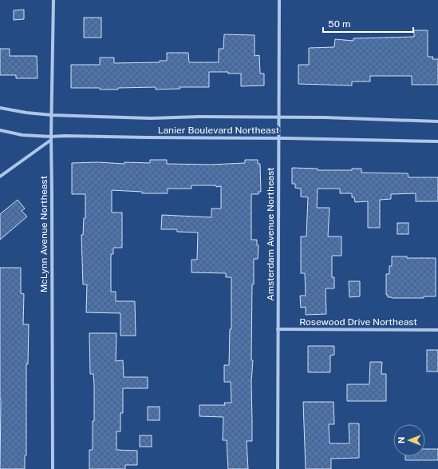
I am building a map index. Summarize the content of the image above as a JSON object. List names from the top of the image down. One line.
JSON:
{"streets":{"street":["Lanier Boulevard Northeast","McLynn Avenue Northeast","Amsterdam Avenue Northeast","Rosewood Drive Northeast"]},"crossings":[["Lanier Boulevard Northeast","McLynn Avenue Northeast"],["Lanier Boulevard Northeast","Amsterdam Avenue Northeast"],["Amsterdam Avenue Northeast","Rosewood Drive Northeast"]],"scale_bar":"50 m","north":"left"}
